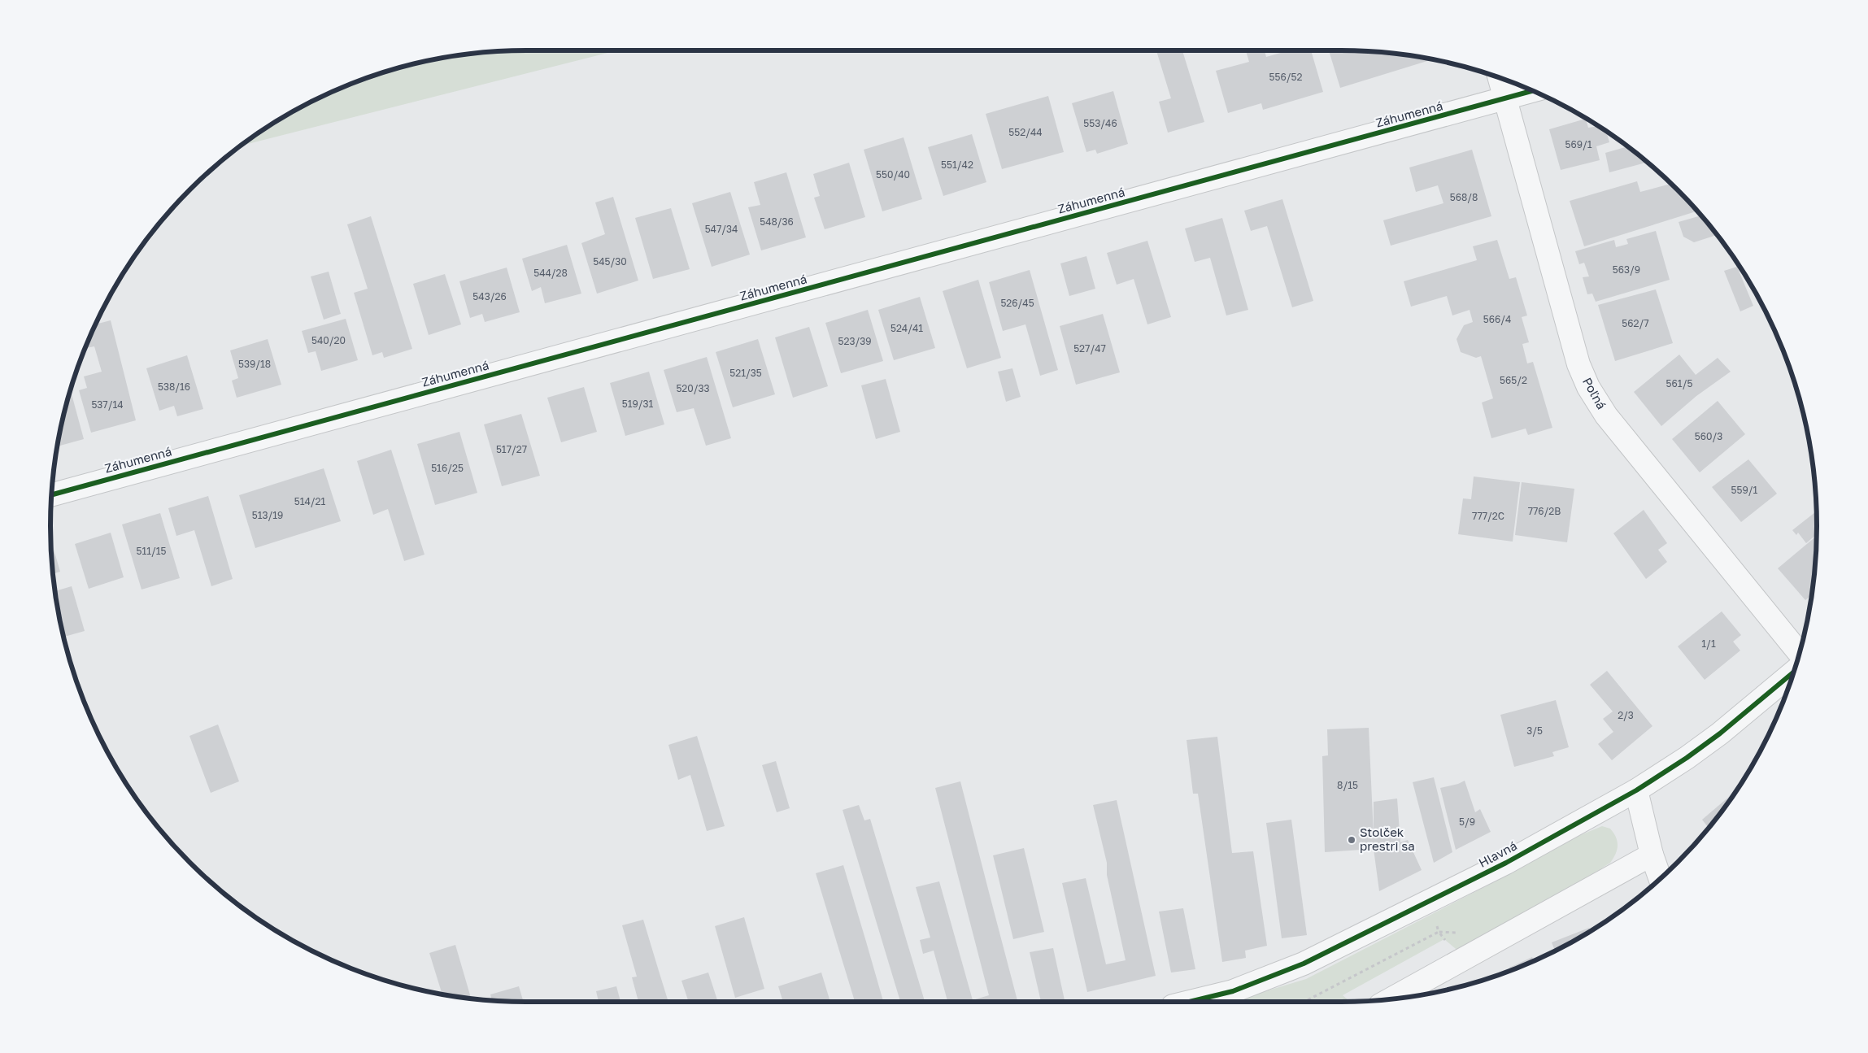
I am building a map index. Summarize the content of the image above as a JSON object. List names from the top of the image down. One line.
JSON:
{"streets":{"street":["Záhumenná","Poľná","Hlavná"]},"crossings":[["Záhumenná","Poľná"]],"places":["Stolček prestri sa"],"house_numbers":["556/52","553/46","552/44","569/1","551/42","550/40","568/8","548/36","547/34","545/30","563/9","544/28","543/26","526/45","566/4","562/7","524/41","540/20","523/39","527/47","539/18","521/35","565/2","561/5","538/16","520/33","519/31","537/14","560/3","517/27","516/25","559/1","514/21","776/2B","513/19","777/2C","511/15","1/1","2/3","3/5","8/15","5/9"]}
